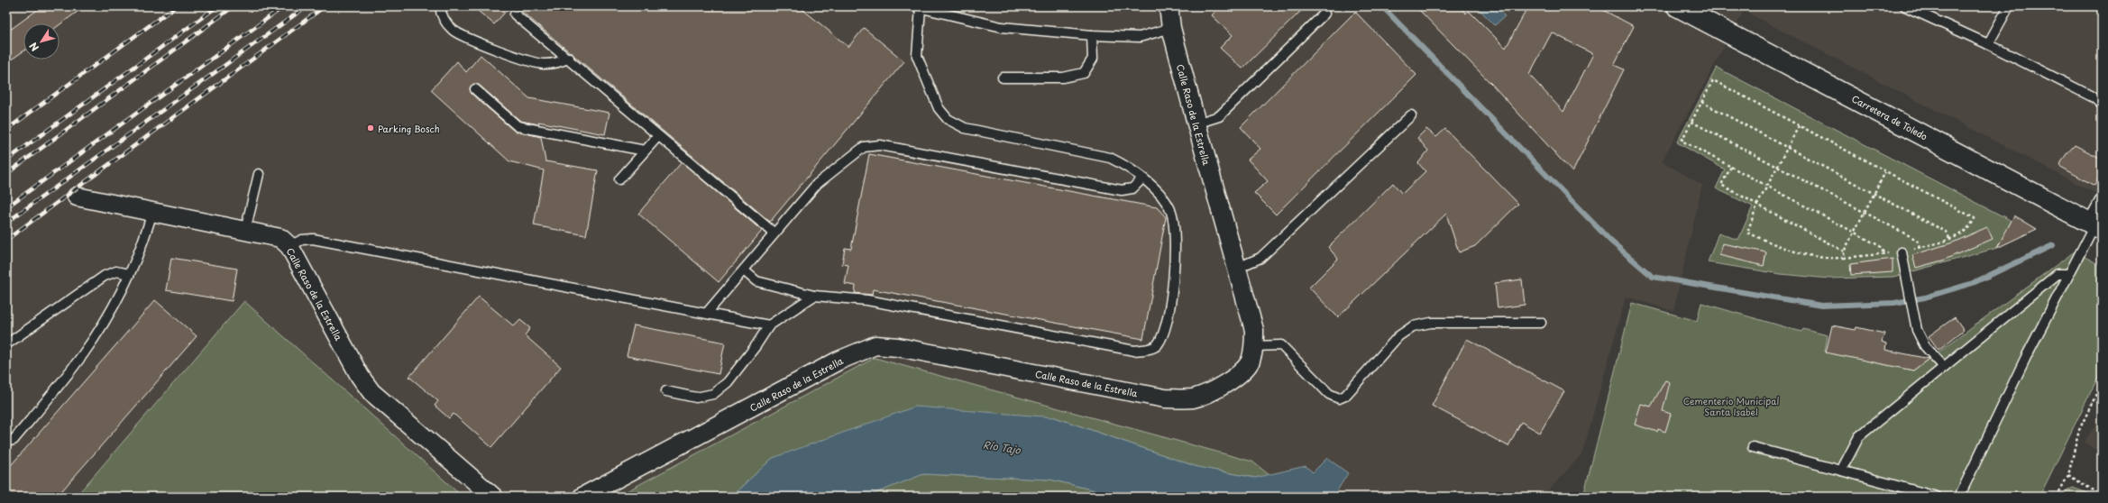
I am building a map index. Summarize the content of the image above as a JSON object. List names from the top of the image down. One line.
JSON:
{"streets":{"street":["Calle Raso de la Estrella","Carretera de Toledo"]},"water":["Río Tajo"],"parks":["Cementerio Municipal Santa Isabel"],"places":["Parking Bosch"],"north":"bottom left"}
